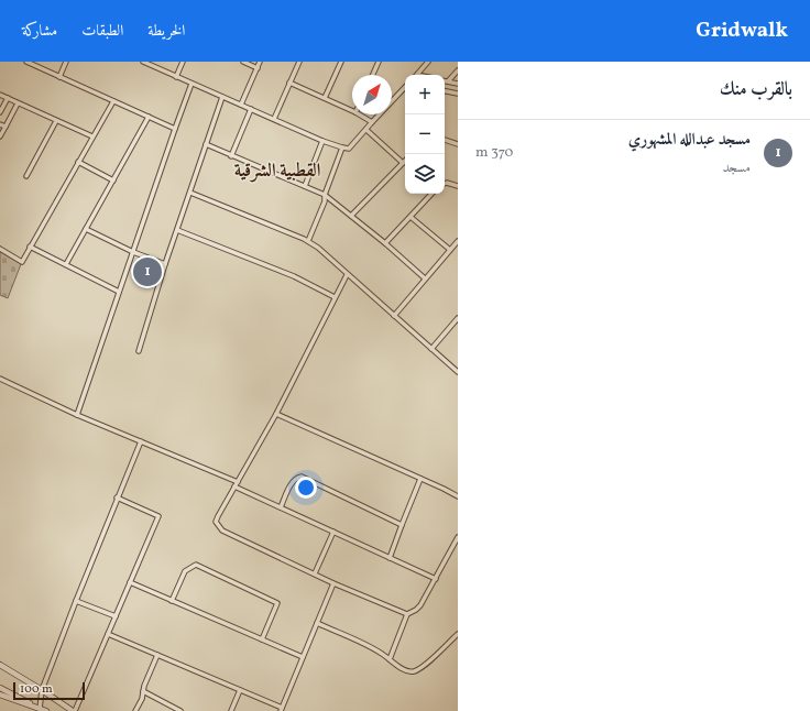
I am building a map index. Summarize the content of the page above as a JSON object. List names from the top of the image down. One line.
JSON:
{"districts":["القطبية الشرقية"],"scale_bar":"100 m","north":"top right","page":{"header":"Gridwalk","nav":["الخريطة","الطبقات","مشاركة"],"heading":"بالقرب منك","map_buttons":["+","−"],"list":[{"mark":"1","name":"مسجد عبدالله المشهوري","note":"مسجد","value":"370 m"}],"pins":"1","scale":"100 m"}}
